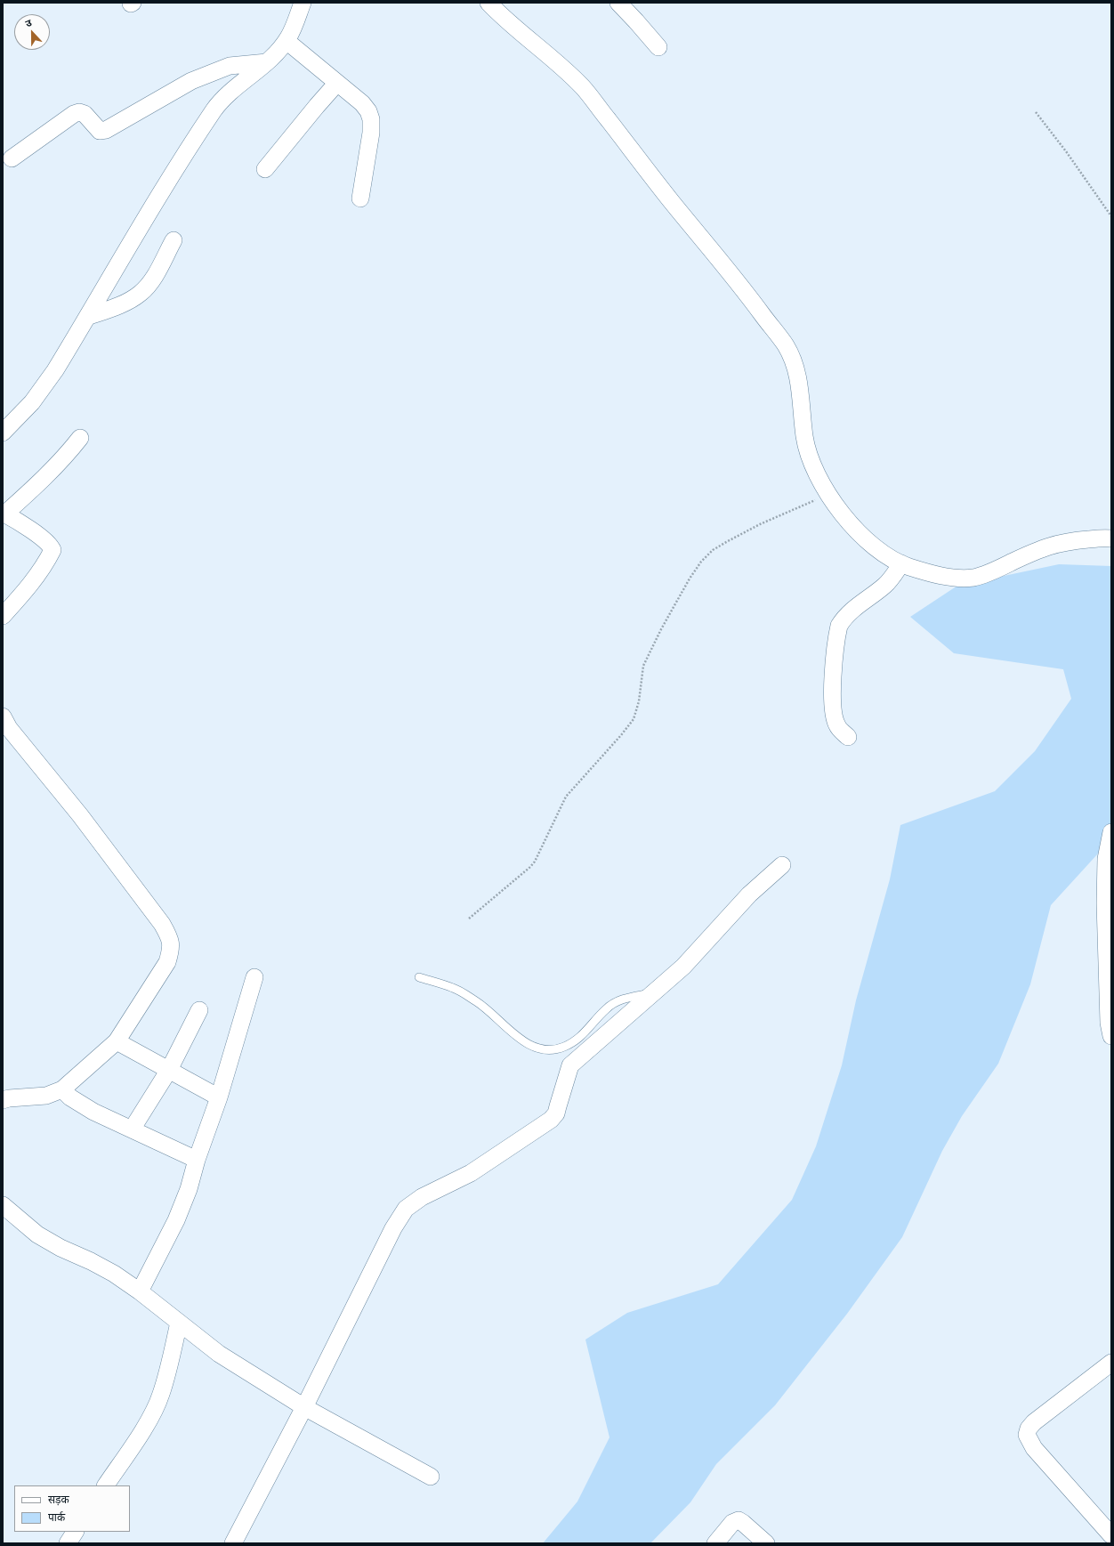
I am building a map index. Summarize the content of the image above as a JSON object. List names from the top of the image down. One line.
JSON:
{"legend":["सड़क","पार्क"],"north":"top"}
